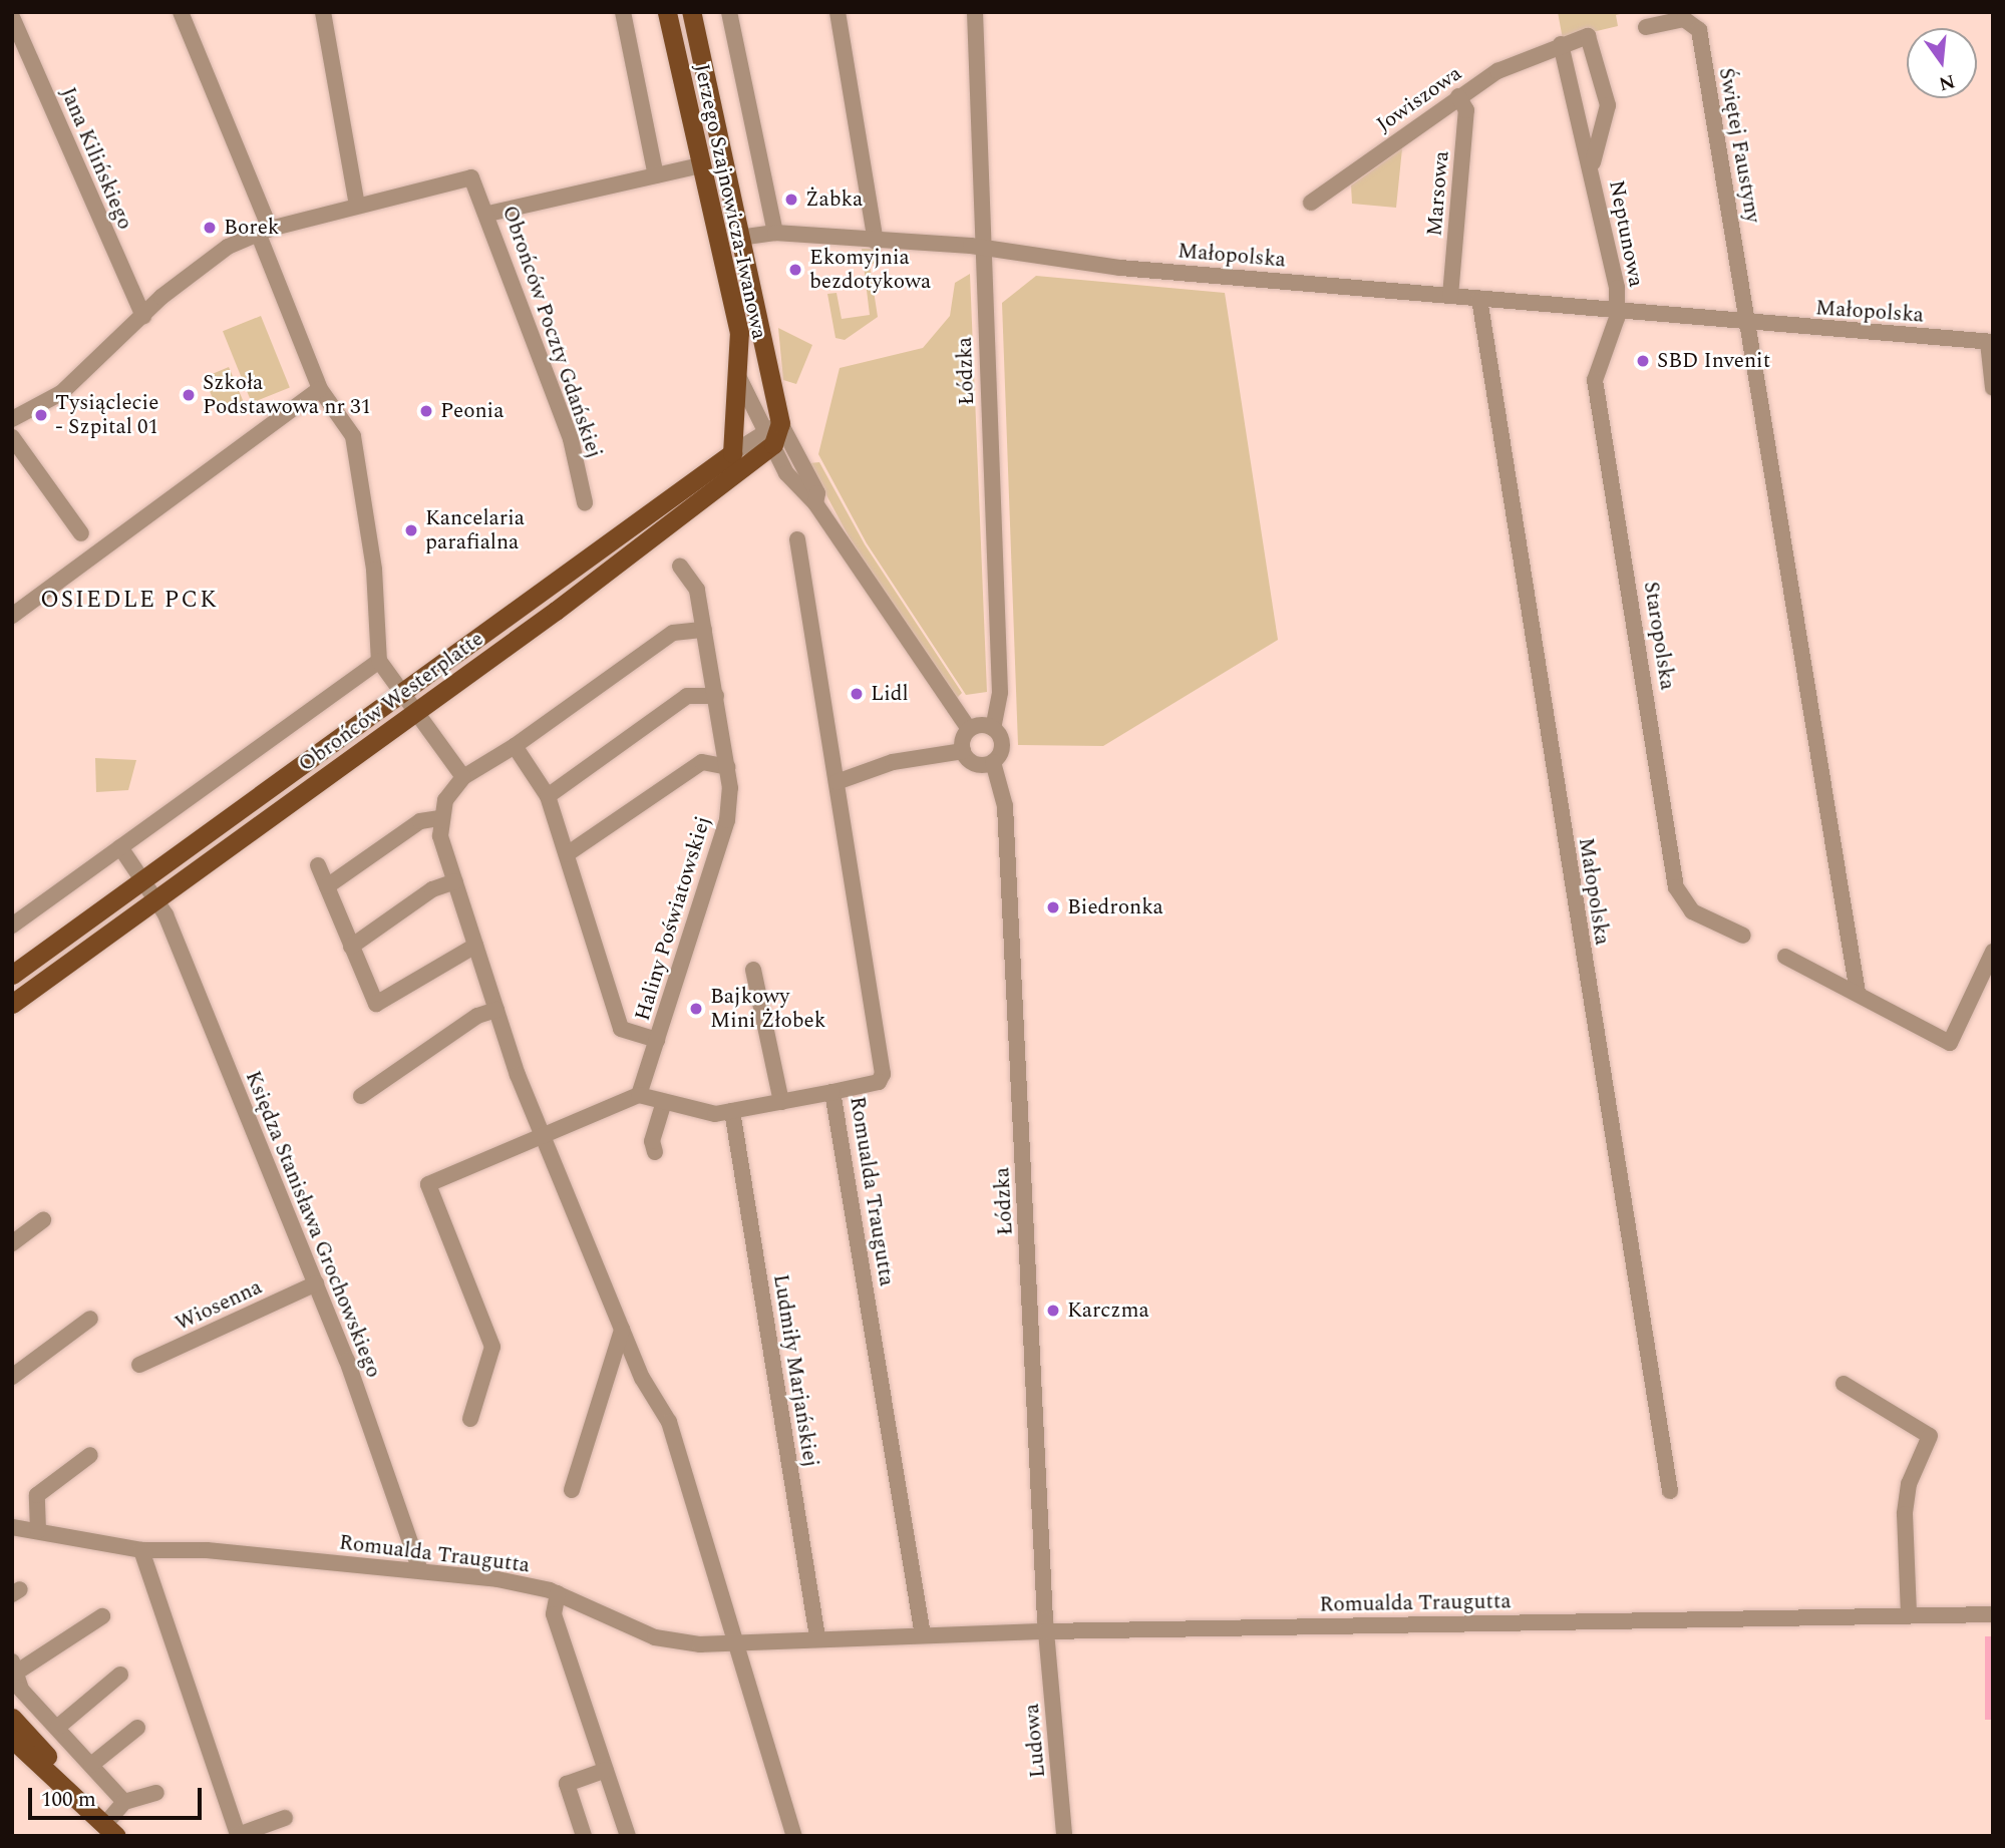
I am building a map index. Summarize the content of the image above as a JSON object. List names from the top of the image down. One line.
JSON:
{"streets":{"main road":["Jerzego Szajnowicza-Iwanowa","Obrońców Westerplatte"],"street":["Jowiszowa","Świętej Faustyny","Jana Kilińskiego","Marsowa","Neptunowa","Małopolska","Obrońców Poczty Gdańskiej","Łódzka","Staropolska","Haliny Poświatowskiej","Romualda Traugutta","Księdza Stanisława Grochowskiego","Wiosenna","Ludmiły Marjańskiej","Ludowa"]},"crossings":[["Jowiszowa","Marsowa"],["Jowiszowa","Neptunowa"],["Świętej Faustyny","Małopolska"],["Marsowa","Małopolska"],["Jerzego Szajnowicza-Iwanowa","Małopolska"],["Jerzego Szajnowicza-Iwanowa","Łódzka"],["Jerzego Szajnowicza-Iwanowa","Obrońców Westerplatte"],["Neptunowa","Małopolska"],["Neptunowa","Staropolska"],["Małopolska","Łódzka"],["Małopolska","Staropolska"],["Łódzka","Romualda Traugutta"],["Łódzka","Ludowa"],["Obrońców Westerplatte","Księdza Stanisława Grochowskiego"],["Romualda Traugutta","Księdza Stanisława Grochowskiego"],["Romualda Traugutta","Ludmiły Marjańskiej"],["Romualda Traugutta","Ludowa"],["Księdza Stanisława Grochowskiego","Wiosenna"]],"districts":["OSIEDLE PCK"],"places":["Żabka","Borek","Ekomyjnia bezdotykowa","SBD Invenit","Szkoła Podstawowa nr 31","Peonia","Tysiąclecie - Szpital 01","Kancelaria parafialna","Lidl","Biedronka","Bajkowy Mini Żłobek","Karczma"],"scale_bar":"100 m","north":"bottom"}
